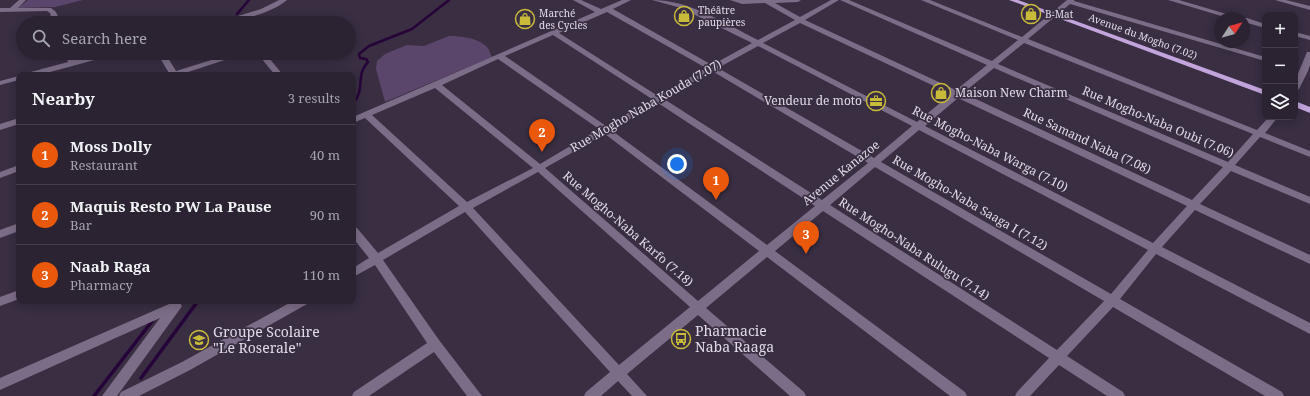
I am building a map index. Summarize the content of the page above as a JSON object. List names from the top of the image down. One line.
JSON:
{"streets":{"main road":["Avenue du Mogho (7.02)"],"street":["Rue Mogho Naba Kouda (7.07)","Rue Mogho-Naba Oubi (7.06)","Rue Samand Naba (7.08)","Rue Mogho-Naba Warga (7.10)","Avenue Kanazoe","Rue Mogho-Naba Saaga I (7.12)","Rue Mogho-Naba Karfo (7.18)","Rue Mogho-Naba Rulugu (7.14)"]},"crossings":[["Avenue du Mogho (7.02)","Avenue Kanazoe"],["Rue Mogho Naba Kouda (7.07)","Rue Samand Naba (7.08)"],["Rue Mogho Naba Kouda (7.07)","Rue Mogho-Naba Warga (7.10)"],["Rue Mogho Naba Kouda (7.07)","Rue Mogho-Naba Saaga I (7.12)"],["Rue Mogho Naba Kouda (7.07)","Rue Mogho-Naba Karfo (7.18)"],["Rue Mogho Naba Kouda (7.07)","Rue Mogho-Naba Rulugu (7.14)"],["Rue Mogho-Naba Oubi (7.06)","Avenue Kanazoe"],["Rue Samand Naba (7.08)","Avenue Kanazoe"],["Rue Mogho-Naba Warga (7.10)","Avenue Kanazoe"],["Avenue Kanazoe","Rue Mogho-Naba Saaga I (7.12)"],["Avenue Kanazoe","Rue Mogho-Naba Karfo (7.18)"],["Avenue Kanazoe","Rue Mogho-Naba Rulugu (7.14)"]],"places":{"shop":["B-Mat","Théâtre paupières","Marché des Cycles","Maison New Charm"],"office":["Vendeur de moto"],"bus stop":["Pharmacie Naba Raaga"],"school or university":["Groupe Scolaire \"Le Roserale\""]},"north":"top right","page":{"map_buttons":["+","−"],"search":"Search here","heading":["Nearby","3 results"],"pins":["2","1","3"],"list":[{"mark":"1","name":"Moss Dolly","note":"Restaurant","value":"40 m"},{"mark":"2","name":"Maquis Resto PW La Pause","note":"Bar","value":"90 m"},{"mark":"3","name":"Naab Raga","note":"Pharmacy","value":"110 m"}]}}
